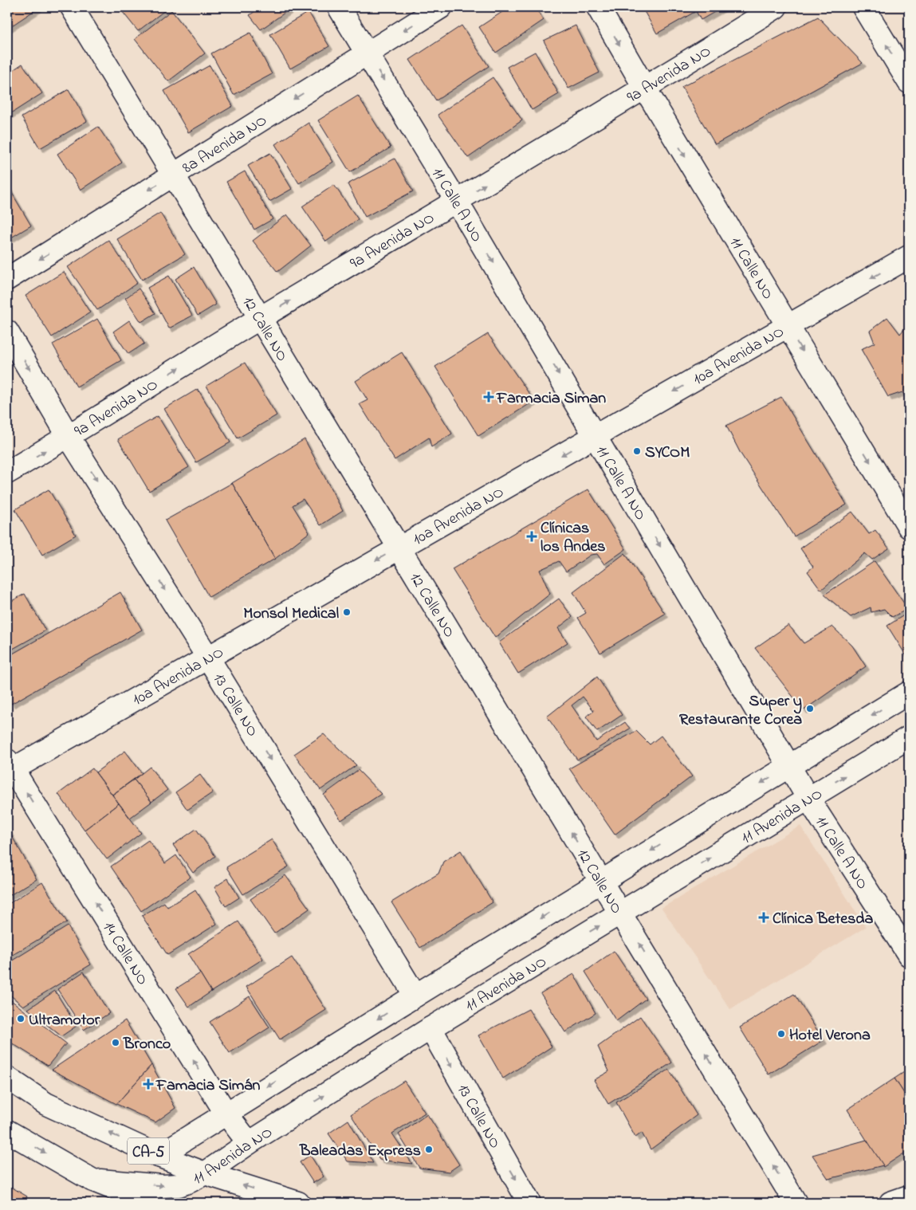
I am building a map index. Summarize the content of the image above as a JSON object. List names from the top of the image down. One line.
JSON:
{"streets":{"main road":["9a Avenida NO","8a Avenida NO","11 Calle A NO","11 Calle NO","12 Calle NO","10a Avenida NO","13 Calle NO","11 Avenida NO","14 Calle NO","CA-5"]},"crossings":[["9a Avenida NO","11 Calle A NO"],["9a Avenida NO","11 Calle NO"],["9a Avenida NO","12 Calle NO"],["9a Avenida NO","13 Calle NO"],["8a Avenida NO","11 Calle A NO"],["8a Avenida NO","12 Calle NO"],["11 Calle A NO","10a Avenida NO"],["11 Calle A NO","11 Avenida NO"],["11 Calle NO","10a Avenida NO"],["12 Calle NO","10a Avenida NO"],["12 Calle NO","11 Avenida NO"],["10a Avenida NO","13 Calle NO"],["10a Avenida NO","14 Calle NO"],["13 Calle NO","11 Avenida NO"],["11 Avenida NO","14 Calle NO"],["11 Avenida NO","CA-5"]],"one_way":["9a Avenida NO","8a Avenida NO","11 Calle A NO","11 Calle NO","12 Calle NO","10a Avenida NO","13 Calle NO","14 Calle NO"],"places":{"health":["Farmacia Siman","Clínicas los Andes","Clínica Betesda","Famacia Simán"],"other":["SYCOM","Monsol Medical","Super y Restaurante Corea","Ultramotor","Hotel Verona","Bronco","Baleadas Express"]}}
